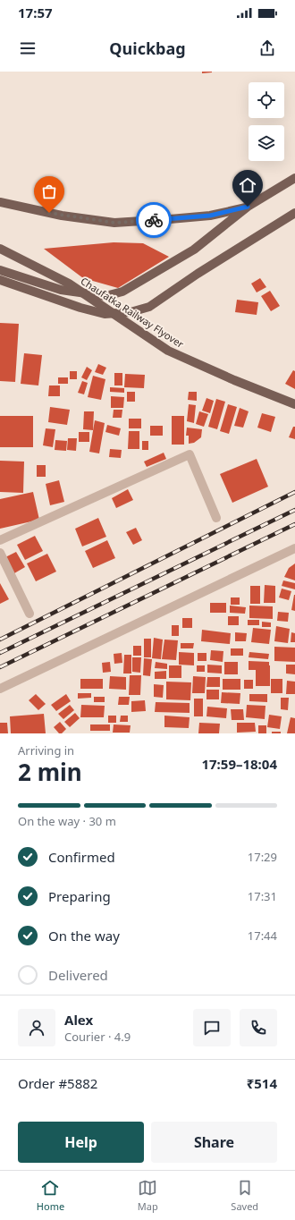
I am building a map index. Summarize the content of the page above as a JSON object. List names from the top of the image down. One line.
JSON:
{"streets":{"main road":["Chaufatka Railway Flyover"]},"page":{"status":"17:57","header":"Quickbag","heading":["2 min","Arriving in","17:59–18:04"],"panel":["Alex","Courier · 4.9","Order #5882","₹514"],"bar":"On the way · 30 m","list":[["Confirmed","17:29"],["Preparing","17:31"],["On the way","17:44"],"Delivered"],"buttons":["Help","Share"],"tabs":["Home","Map","Saved"]}}
